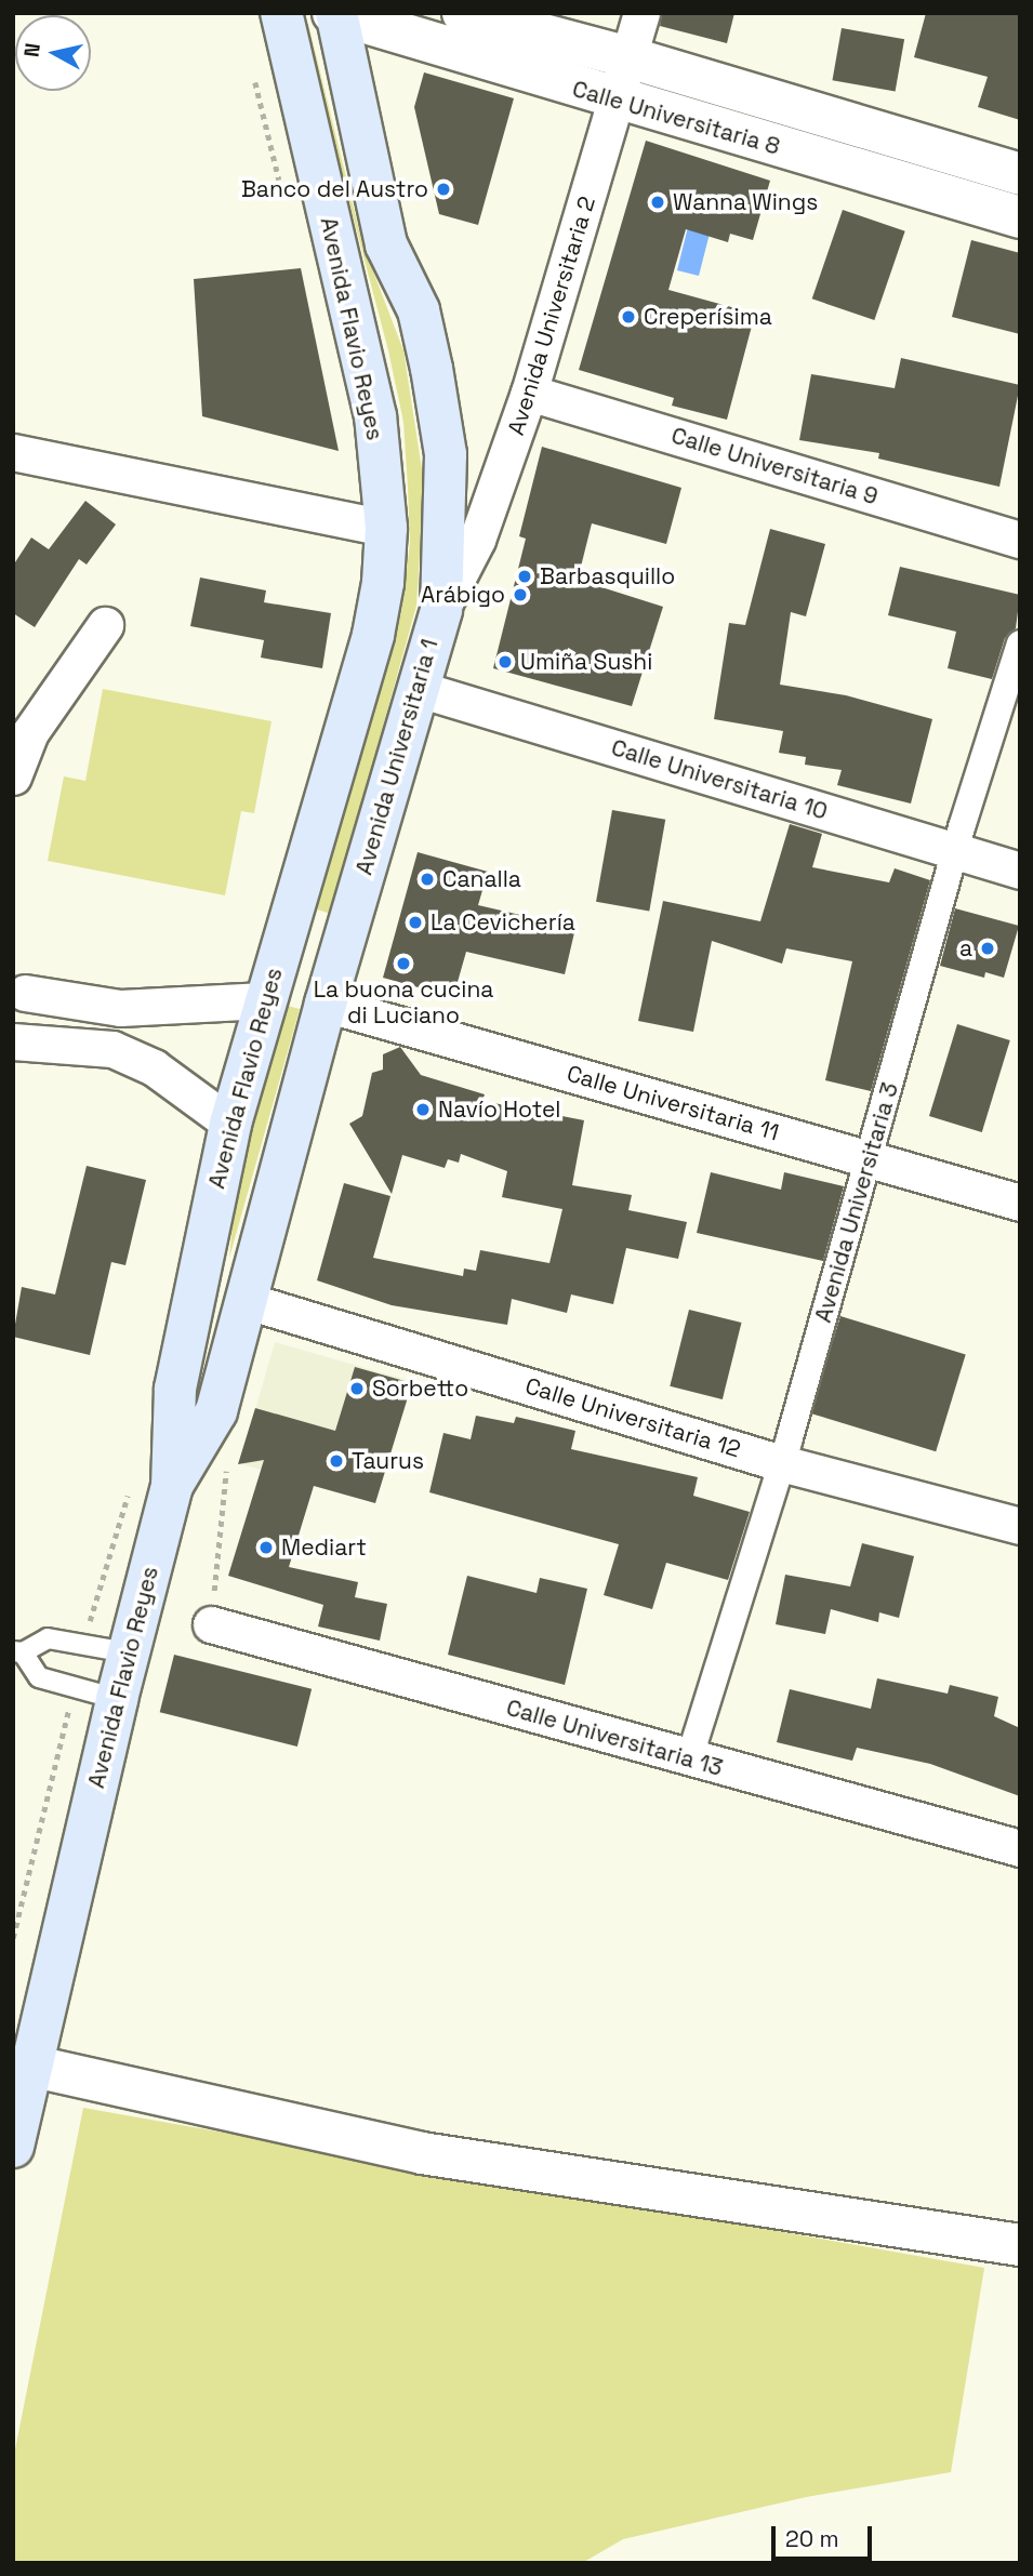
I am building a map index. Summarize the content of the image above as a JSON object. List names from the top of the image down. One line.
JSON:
{"streets":{"main road":["Avenida Flavio Reyes","Avenida Universitaria 1"],"street":["Calle Universitaria 8","Avenida Universitaria 2","Calle Universitaria 9","Calle Universitaria 10","Calle Universitaria 11","Avenida Universitaria 3","Calle Universitaria 12","Calle Universitaria 13"]},"crossings":[["Calle Universitaria 8","Avenida Universitaria 2"],["Calle Universitaria 8","Avenida Universitaria 1"],["Avenida Universitaria 2","Calle Universitaria 9"],["Avenida Universitaria 2","Avenida Universitaria 1"],["Avenida Flavio Reyes","Avenida Universitaria 1"],["Avenida Universitaria 1","Calle Universitaria 10"],["Avenida Universitaria 1","Calle Universitaria 11"],["Avenida Universitaria 1","Calle Universitaria 12"],["Calle Universitaria 10","Avenida Universitaria 3"],["Calle Universitaria 11","Avenida Universitaria 3"],["Avenida Universitaria 3","Calle Universitaria 12"],["Avenida Universitaria 3","Calle Universitaria 13"]],"places":["Banco del Austro","Wanna Wings","Creperísima","Barbasquillo","Arábigo","Umiña Sushi","Canalla","La Cevichería","a","La buona cucina di Luciano","Navío Hotel","Sorbetto","Taurus","Mediart"],"scale_bar":"20 m","north":"left"}
